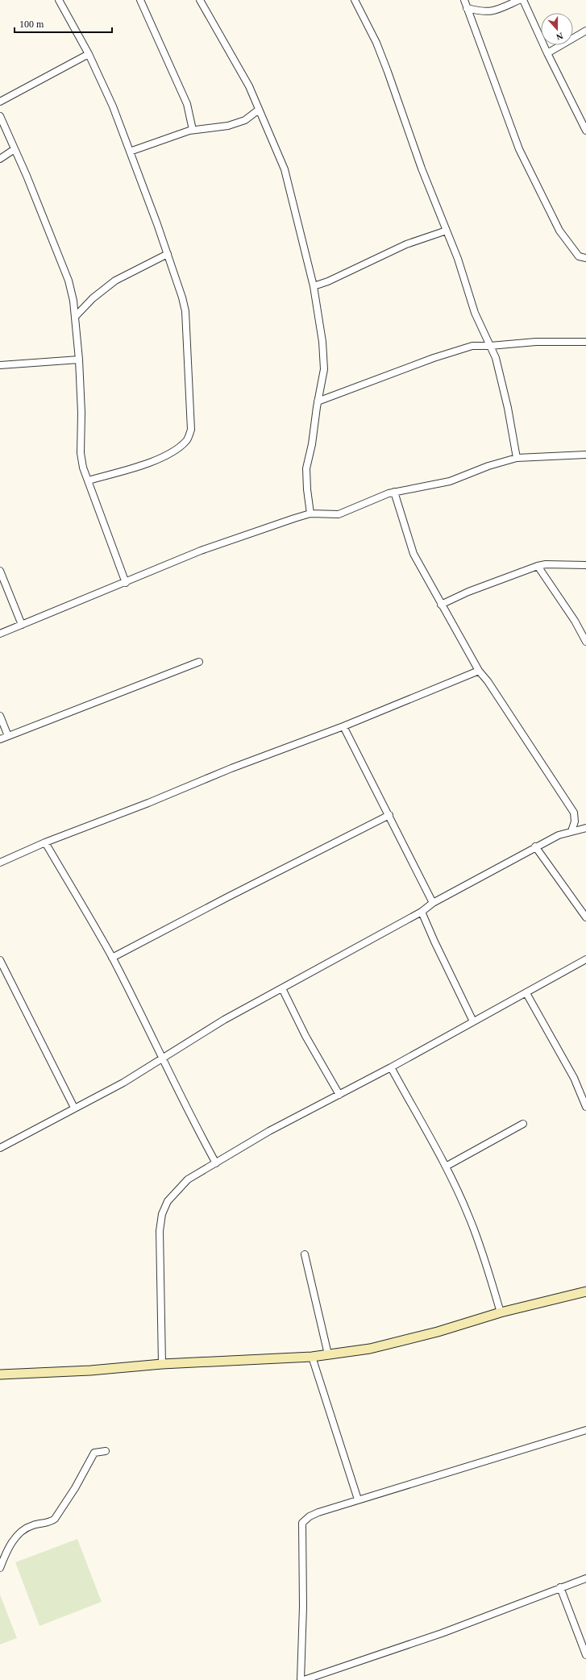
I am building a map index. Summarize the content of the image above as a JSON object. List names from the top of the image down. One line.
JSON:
{"scale_bar":"100 m","north":"bottom"}
